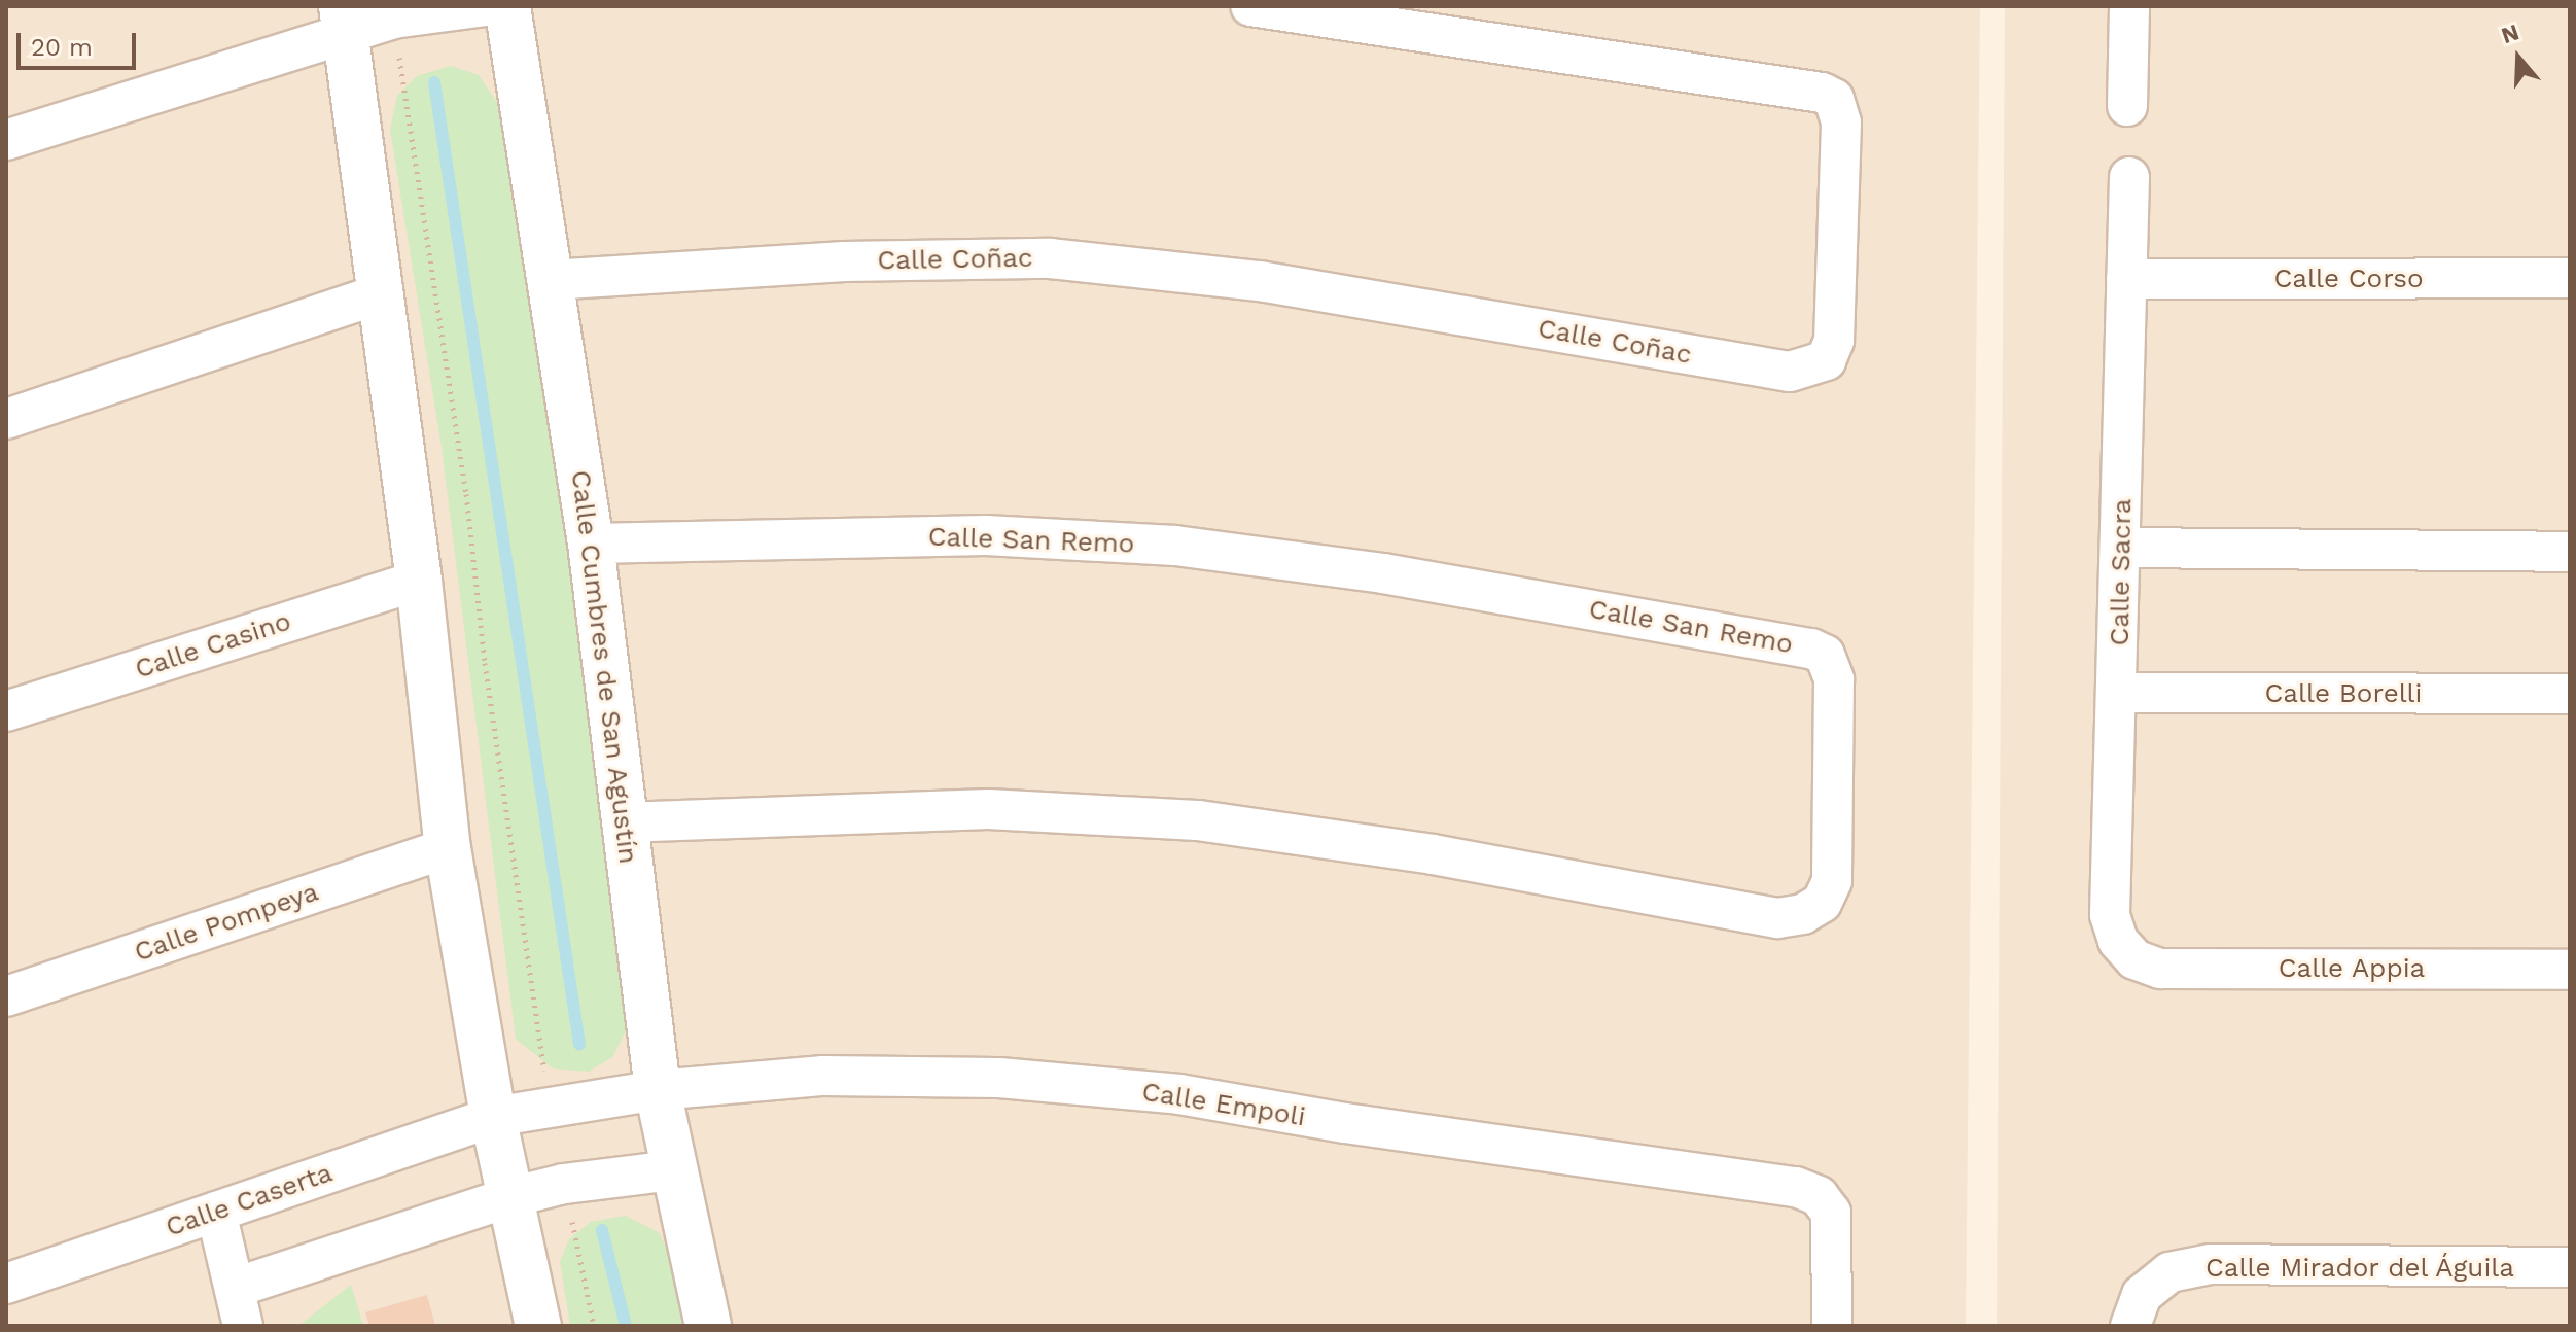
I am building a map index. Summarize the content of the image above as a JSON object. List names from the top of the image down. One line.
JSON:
{"streets":{"street":["Calle Coñac","Calle Corso","Calle San Remo","Calle Sacra","Calle Casino","Calle Cumbres de San Agustín","Calle Borelli","Calle Pompeya","Calle Appia","Calle Empoli","Calle Caserta","Calle Mirador del Águila"]},"crossings":[["Calle Coñac","Calle Cumbres de San Agustín"],["Calle Corso","Calle Sacra"],["Calle San Remo","Calle Cumbres de San Agustín"],["Calle Sacra","Calle Borelli"],["Calle Sacra","Calle Appia"],["Calle Cumbres de San Agustín","Calle Empoli"],["Calle Empoli","Calle Caserta"]],"scale_bar":"20 m","north":"top"}
